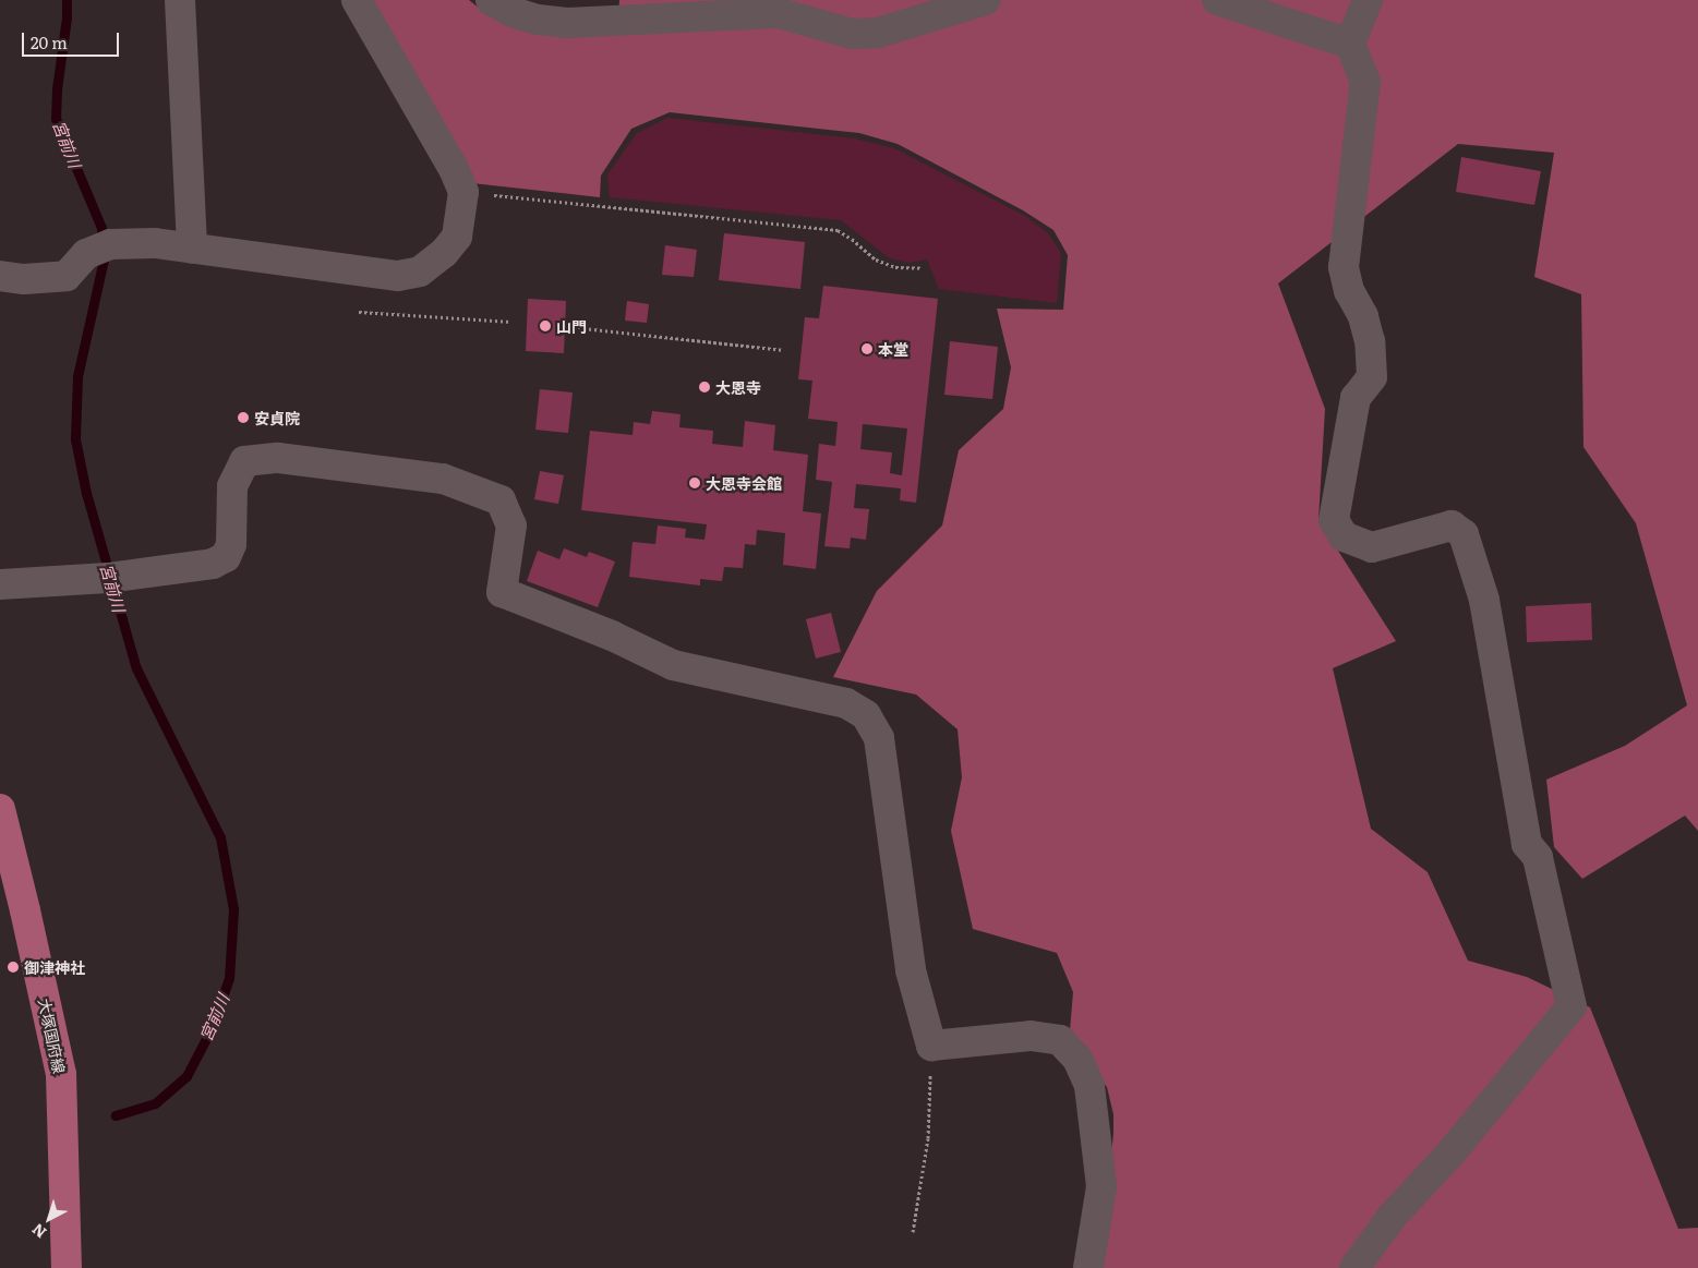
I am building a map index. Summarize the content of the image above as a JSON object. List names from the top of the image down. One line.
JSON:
{"streets":{"main road":["大塚国府線"]},"water":["宮前川"],"places":["山門","本堂","大恩寺","安貞院","大恩寺会館","御津神社"],"scale_bar":"20 m","north":"bottom left"}
